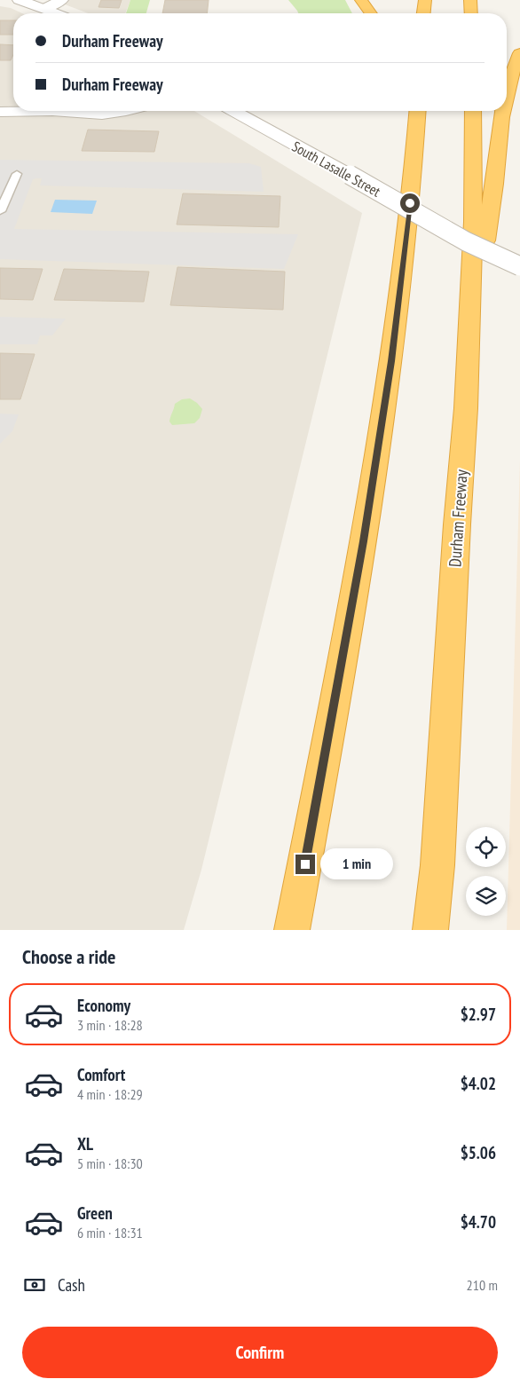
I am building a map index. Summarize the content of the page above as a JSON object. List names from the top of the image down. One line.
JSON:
{"streets":{"highway":["Durham Freeway"],"street":["South Lasalle Street"]},"page":{"banner":["Durham Freeway","Durham Freeway"],"bubble":"1 min","heading":"Choose a ride","list":[{"name":"Economy","note":"3 min · 18:28","value":"$2.97"},{"name":"Comfort","note":"4 min · 18:29","value":"$4.02"},{"name":"XL","note":"5 min · 18:30","value":"$5.06"},{"name":"Green","note":"6 min · 18:31","value":"$4.70"}],"pay":["Cash","210 m"],"buttons":"Confirm"}}
